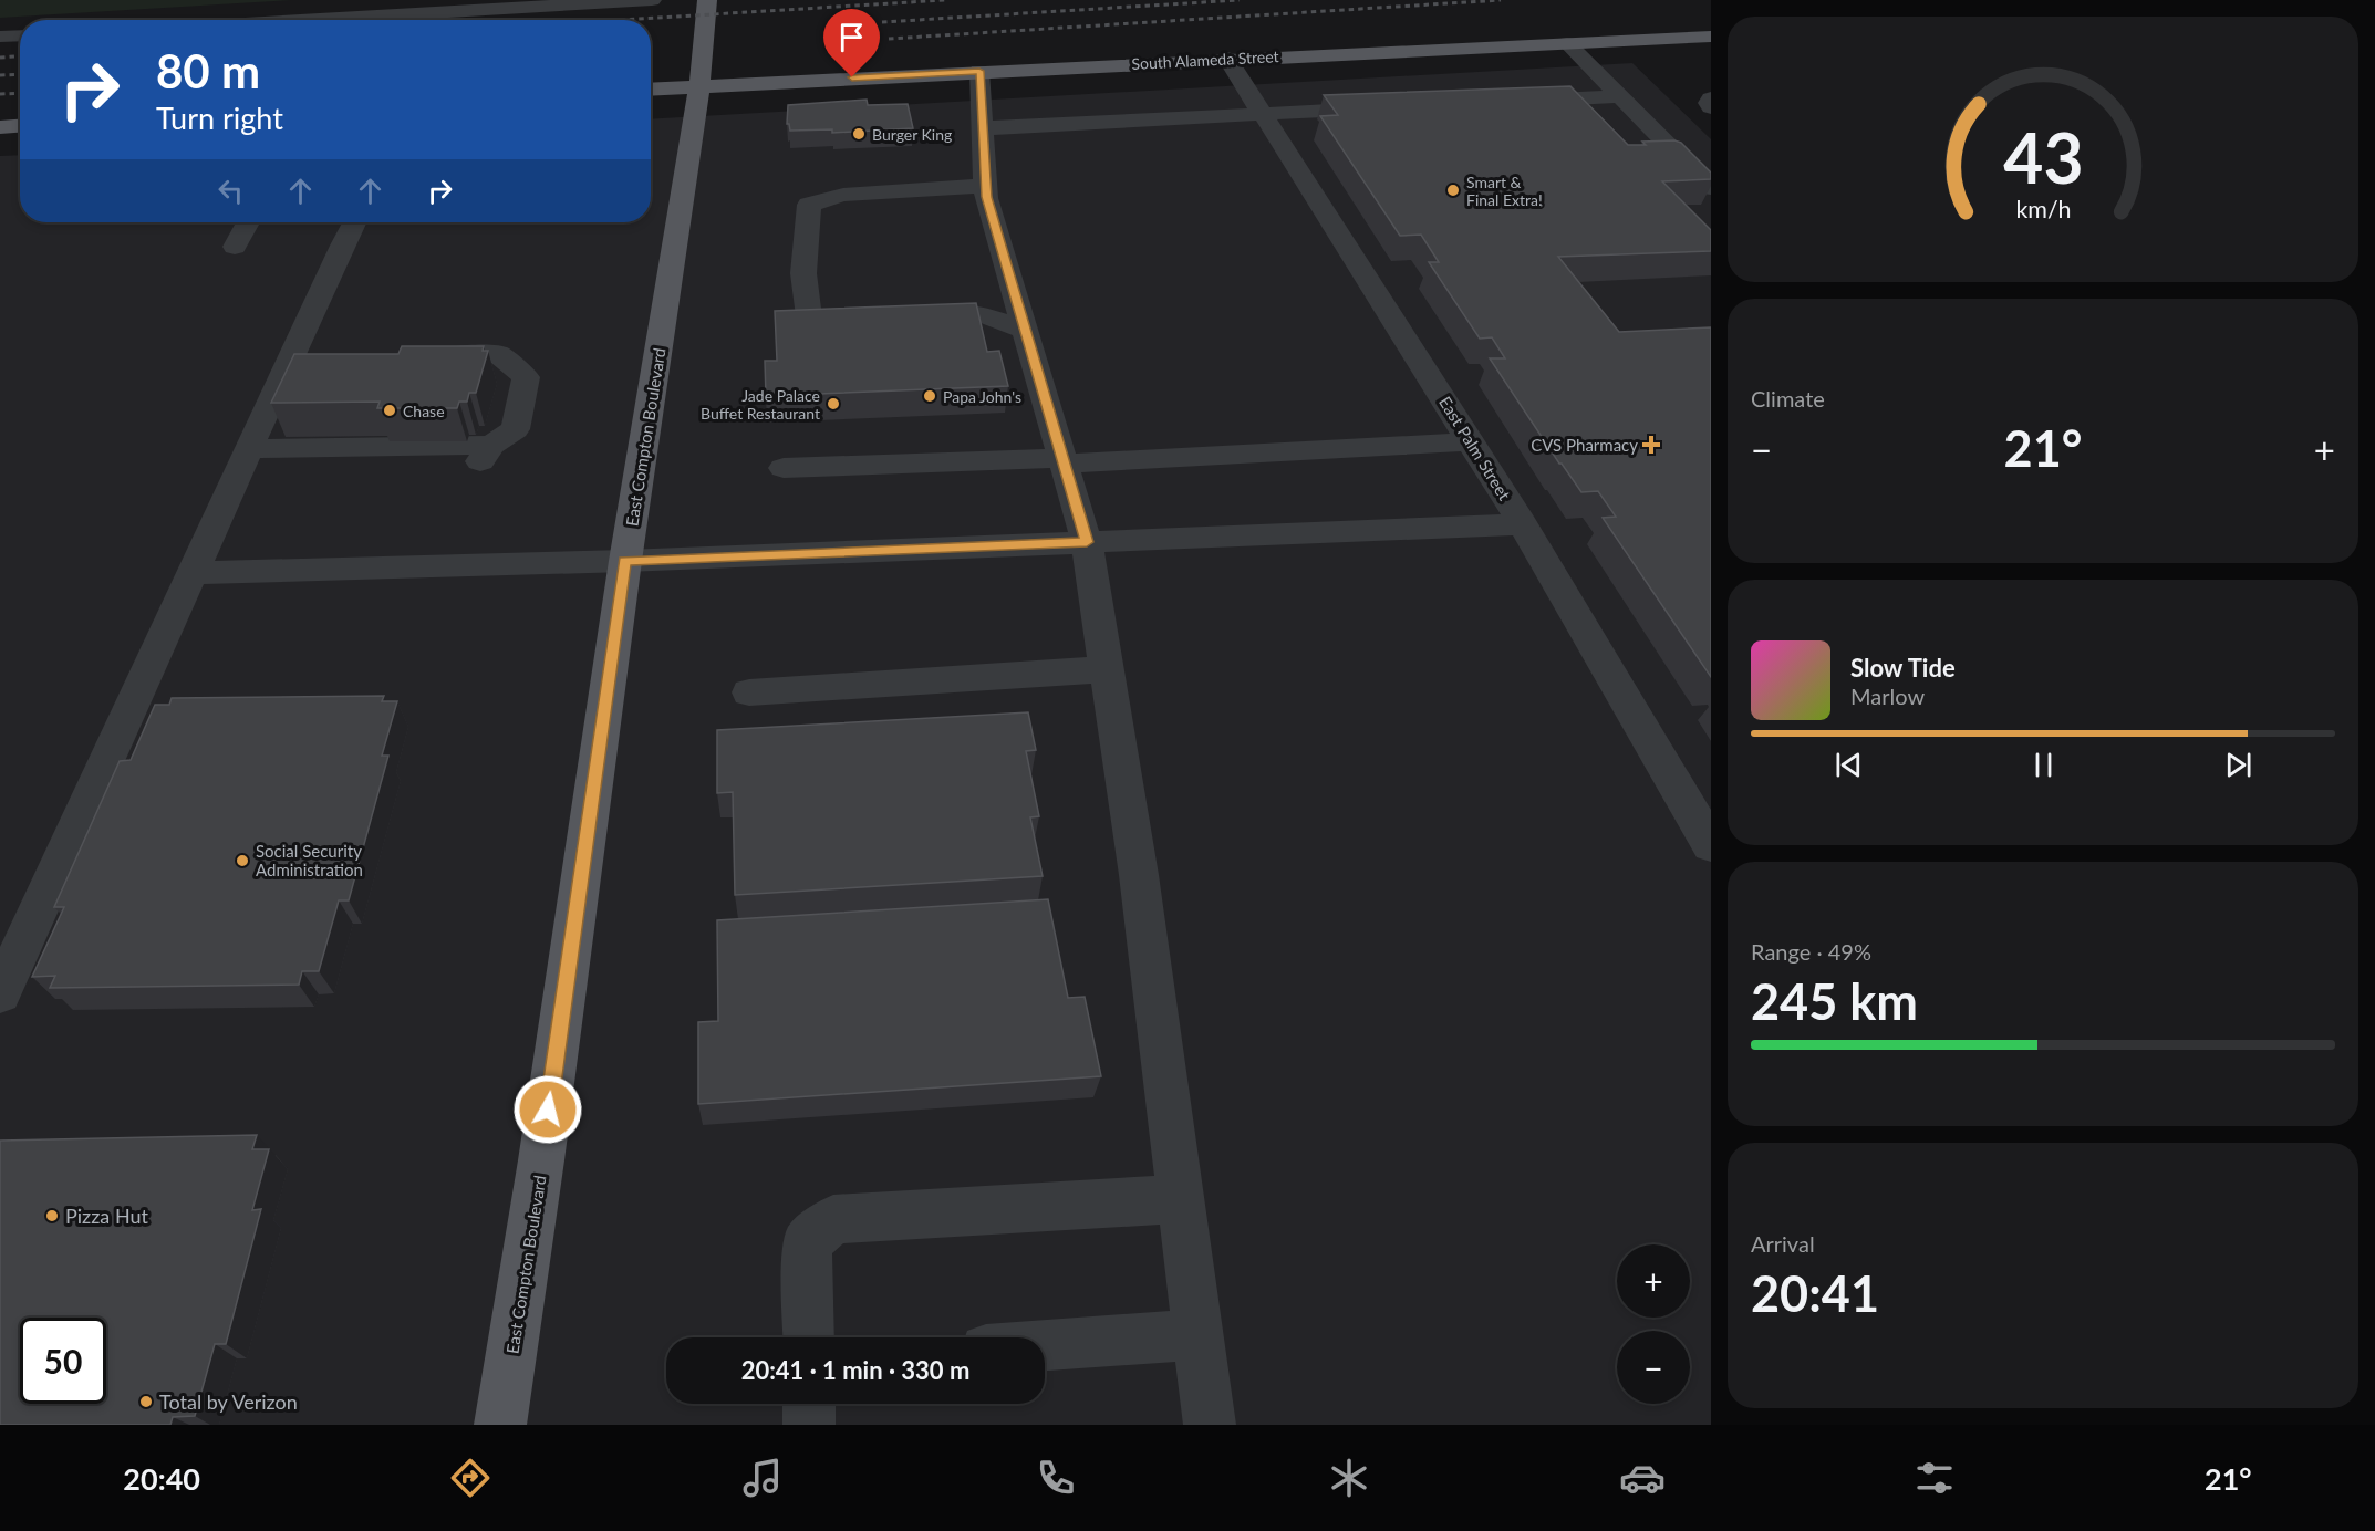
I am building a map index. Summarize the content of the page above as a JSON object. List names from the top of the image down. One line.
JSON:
{"streets":{"main road":["South Alameda Street","East Compton Boulevard"],"street":["East Palm Street"]},"crossings":[["South Alameda Street","East Compton Boulevard"],["South Alameda Street","East Palm Street"]],"places":{"other":["Burger King","Smart & Final Extra!","Papa John's","Jade Palace Buffet Restaurant","Chase","Social Security Administration","Pizza Hut","Total by Verizon"],"health":["CVS Pharmacy"]},"page":{"turn":["80 m","Turn right"],"tile":["Climate",["Range · 49%","245 km"],["Arrival","20:41"]],"heat":["−","21°","+"],"song":["Slow Tide","Marlow"],"map_buttons":["+","−"],"limit":"50","trip":"20:41 · 1 min · 330 m","tabs":["20:40","21°"],"gauge":["43","km/h"]}}
